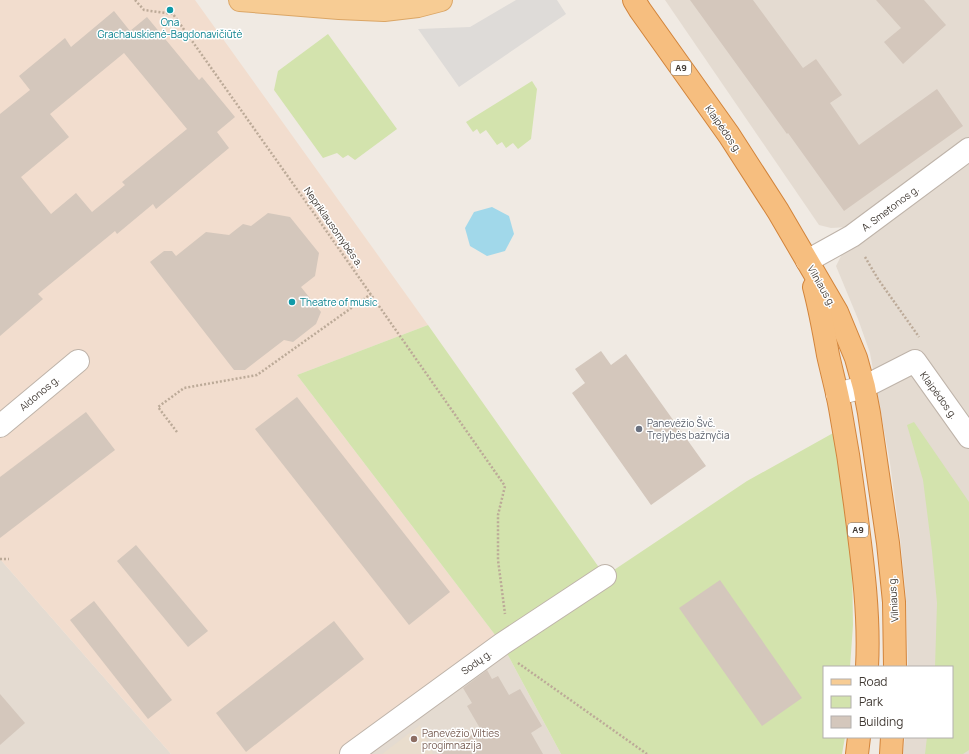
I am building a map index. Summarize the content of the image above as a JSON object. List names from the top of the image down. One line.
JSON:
{"streets":{"highway":["A9","Klaipėdos g.","Vilniaus g."],"street":["A. Smetonos g.","Aldonos g.","Sodų g."],"path":["Nepriklausomybės a."]},"crossings":[["Klaipėdos g.","A. Smetonos g."],["Klaipėdos g.","Vilniaus g."],["A. Smetonos g.","Vilniaus g."],["Nepriklausomybės a.","Sodų g."]],"places":["Ona Grachauskienė-Bagdonavičiūtė","Theatre of music","Panevėžio Švč. Trejybės bažnyčia","Panevėžio Vilties progimnazija"],"legend":["Road","Park","Building"]}
